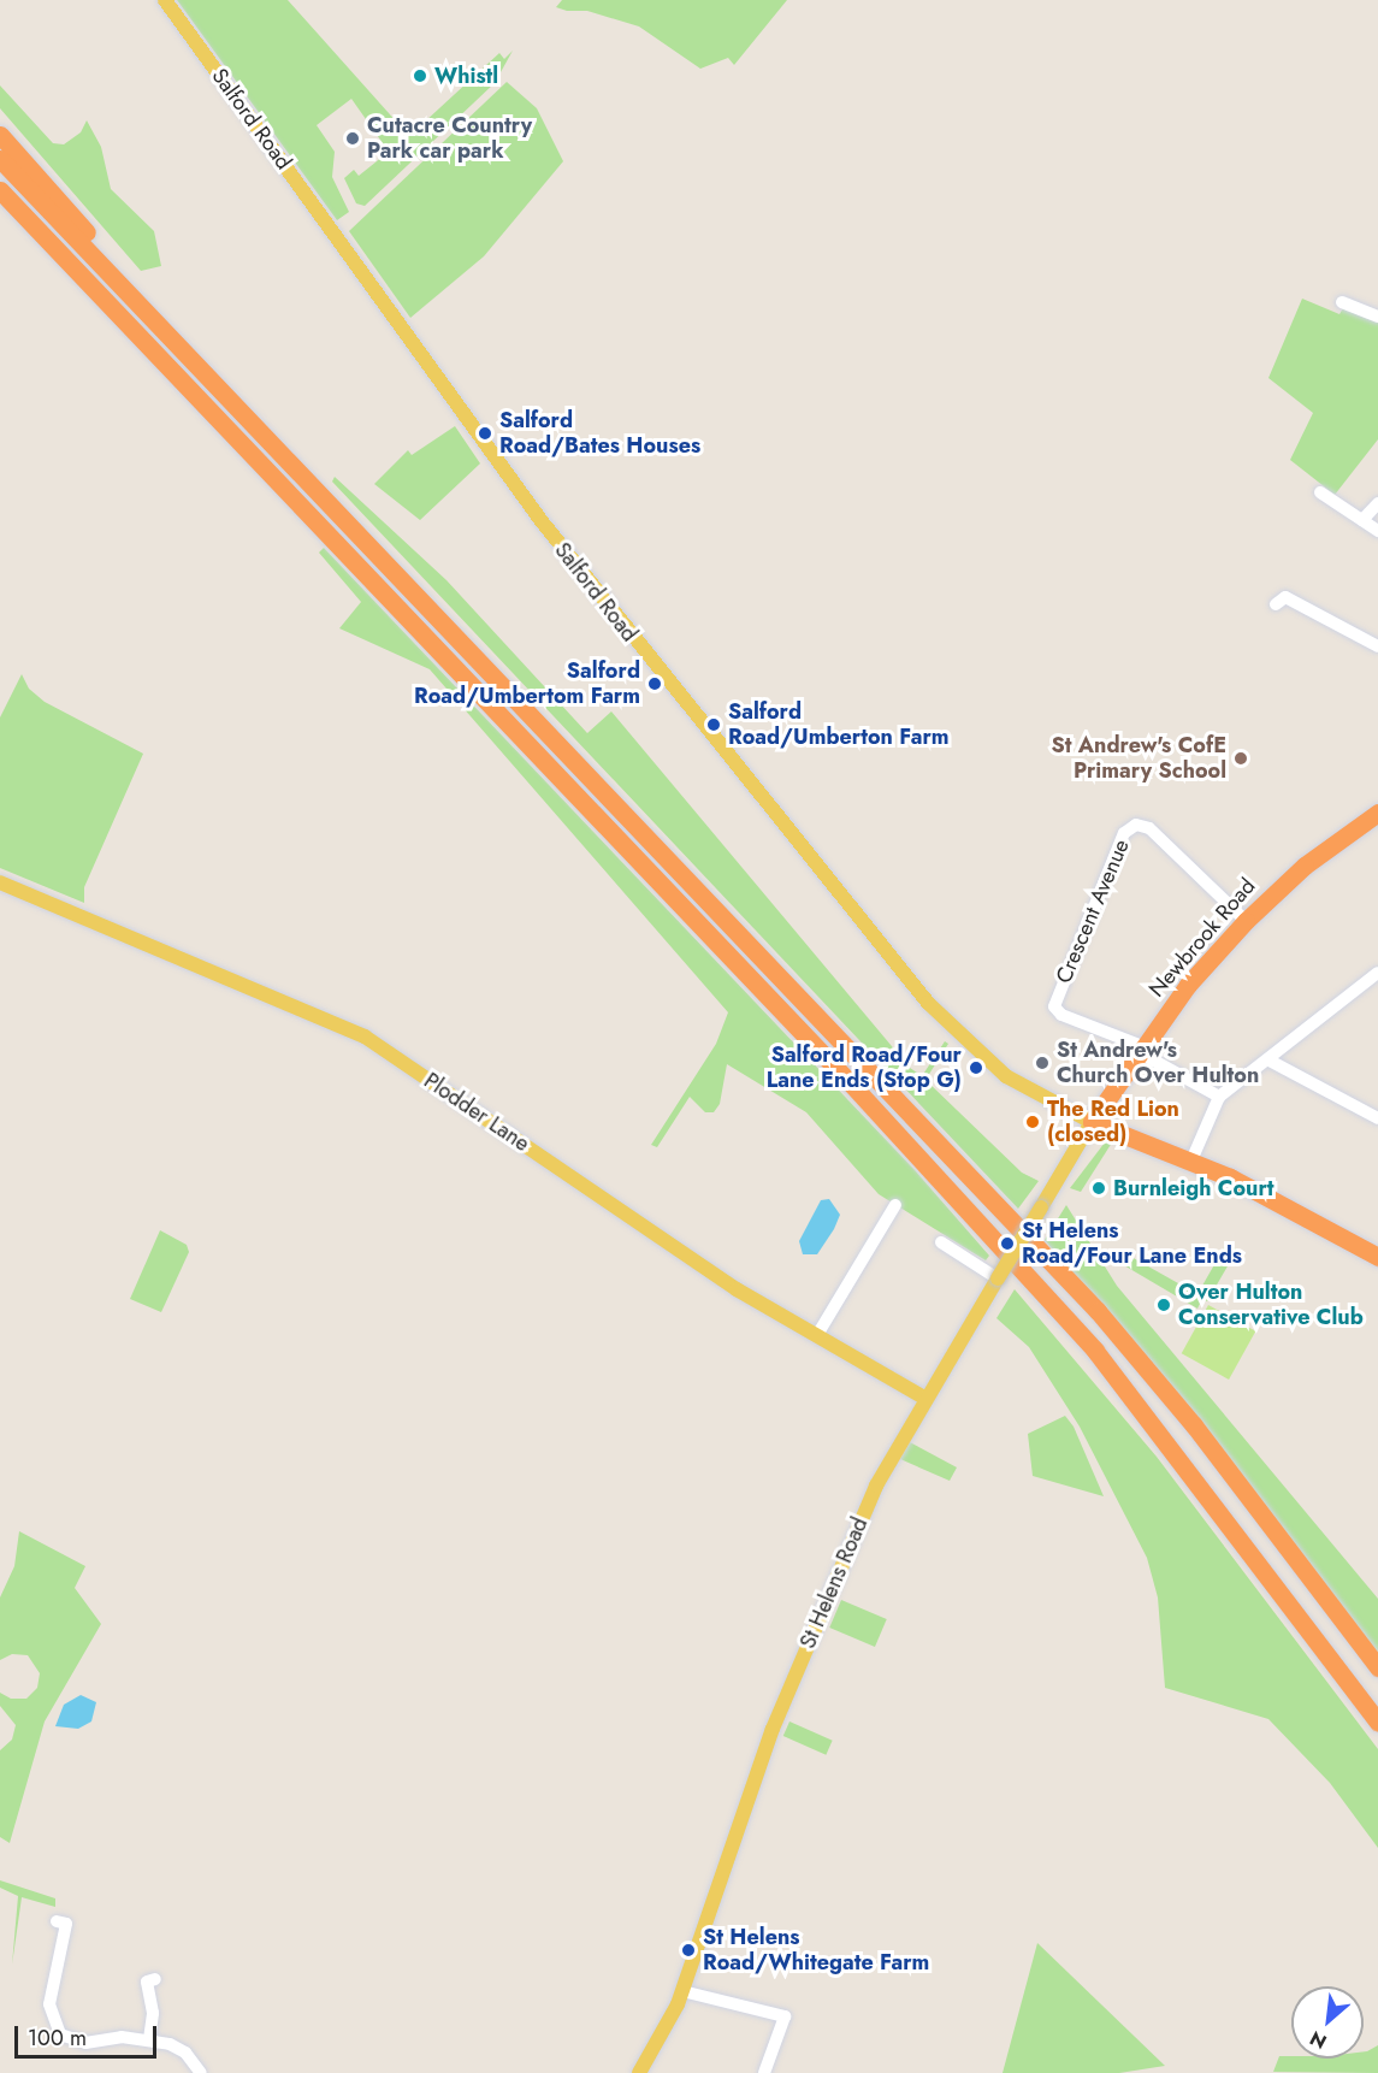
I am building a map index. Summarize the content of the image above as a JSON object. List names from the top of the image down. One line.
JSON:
{"streets":{"highway":["Newbrook Road"],"main road":["Salford Road","Plodder Lane","St Helens Road"],"street":["Crescent Avenue"]},"crossings":[["Salford Road","Newbrook Road"],["Salford Road","St Helens Road"],["Crescent Avenue","Newbrook Road"],["Newbrook Road","St Helens Road"],["Plodder Lane","St Helens Road"]],"places":["Whistl","Cutacre Country Park car park","Salford Road/Bates Houses","Salford Road/Umbertom Farm","Salford Road/Umberton Farm","St Andrew's CofE Primary School","St Andrew's Church Over Hulton","Salford Road/Four Lane Ends (Stop G)","The Red Lion (closed)","Burnleigh Court","St Helens Road/Four Lane Ends","Over Hulton Conservative Club","St Helens Road/Whitegate Farm"],"scale_bar":"100 m","north":"bottom left"}
